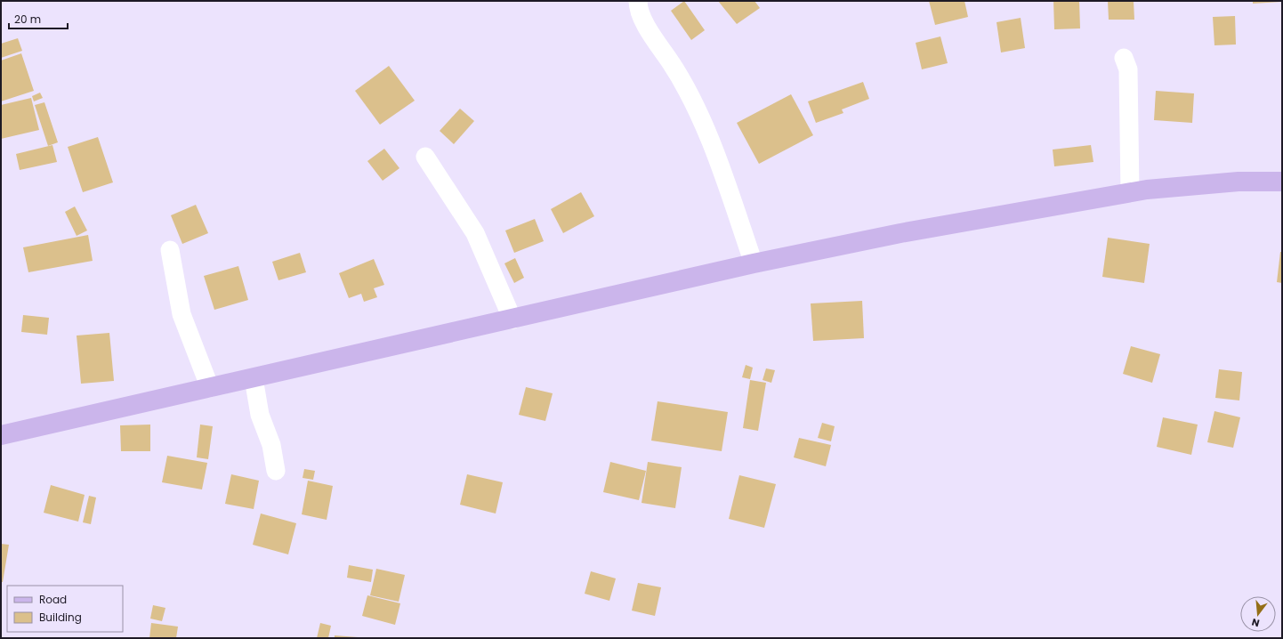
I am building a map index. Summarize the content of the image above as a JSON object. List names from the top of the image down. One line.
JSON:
{"legend":["Road","Building"],"scale_bar":"20 m","north":"bottom"}
